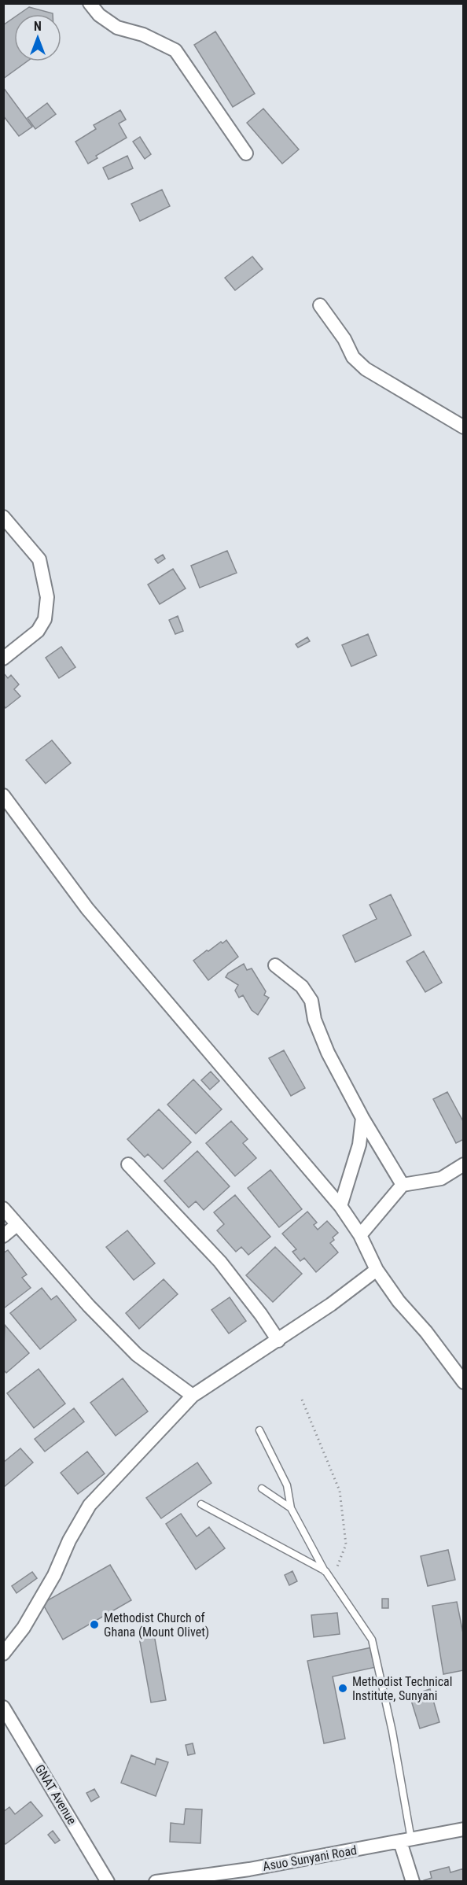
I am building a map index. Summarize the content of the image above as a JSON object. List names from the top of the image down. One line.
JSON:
{"streets":{"street":["GNAT Avenue","Asuo Sunyani Road"]},"places":["Methodist Church of Ghana (Mount Olivet)","Methodist Technical Institute, Sunyani"],"north":"top"}
